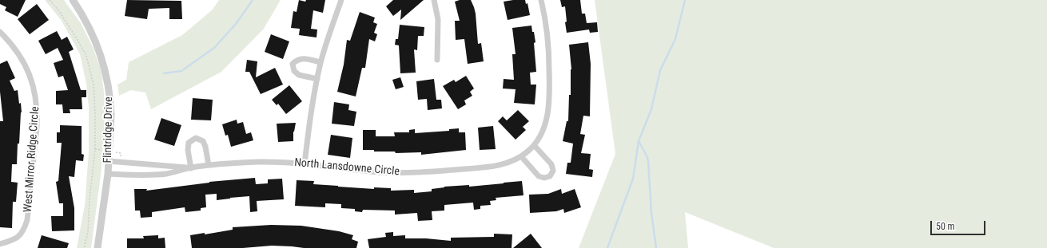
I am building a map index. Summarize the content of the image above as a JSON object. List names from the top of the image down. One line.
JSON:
{"streets":{"street":["Flintridge Drive","West Mirror Ridge Circle","North Lansdowne Circle"]},"crossings":[["Flintridge Drive","North Lansdowne Circle"]],"scale_bar":"50 m"}
